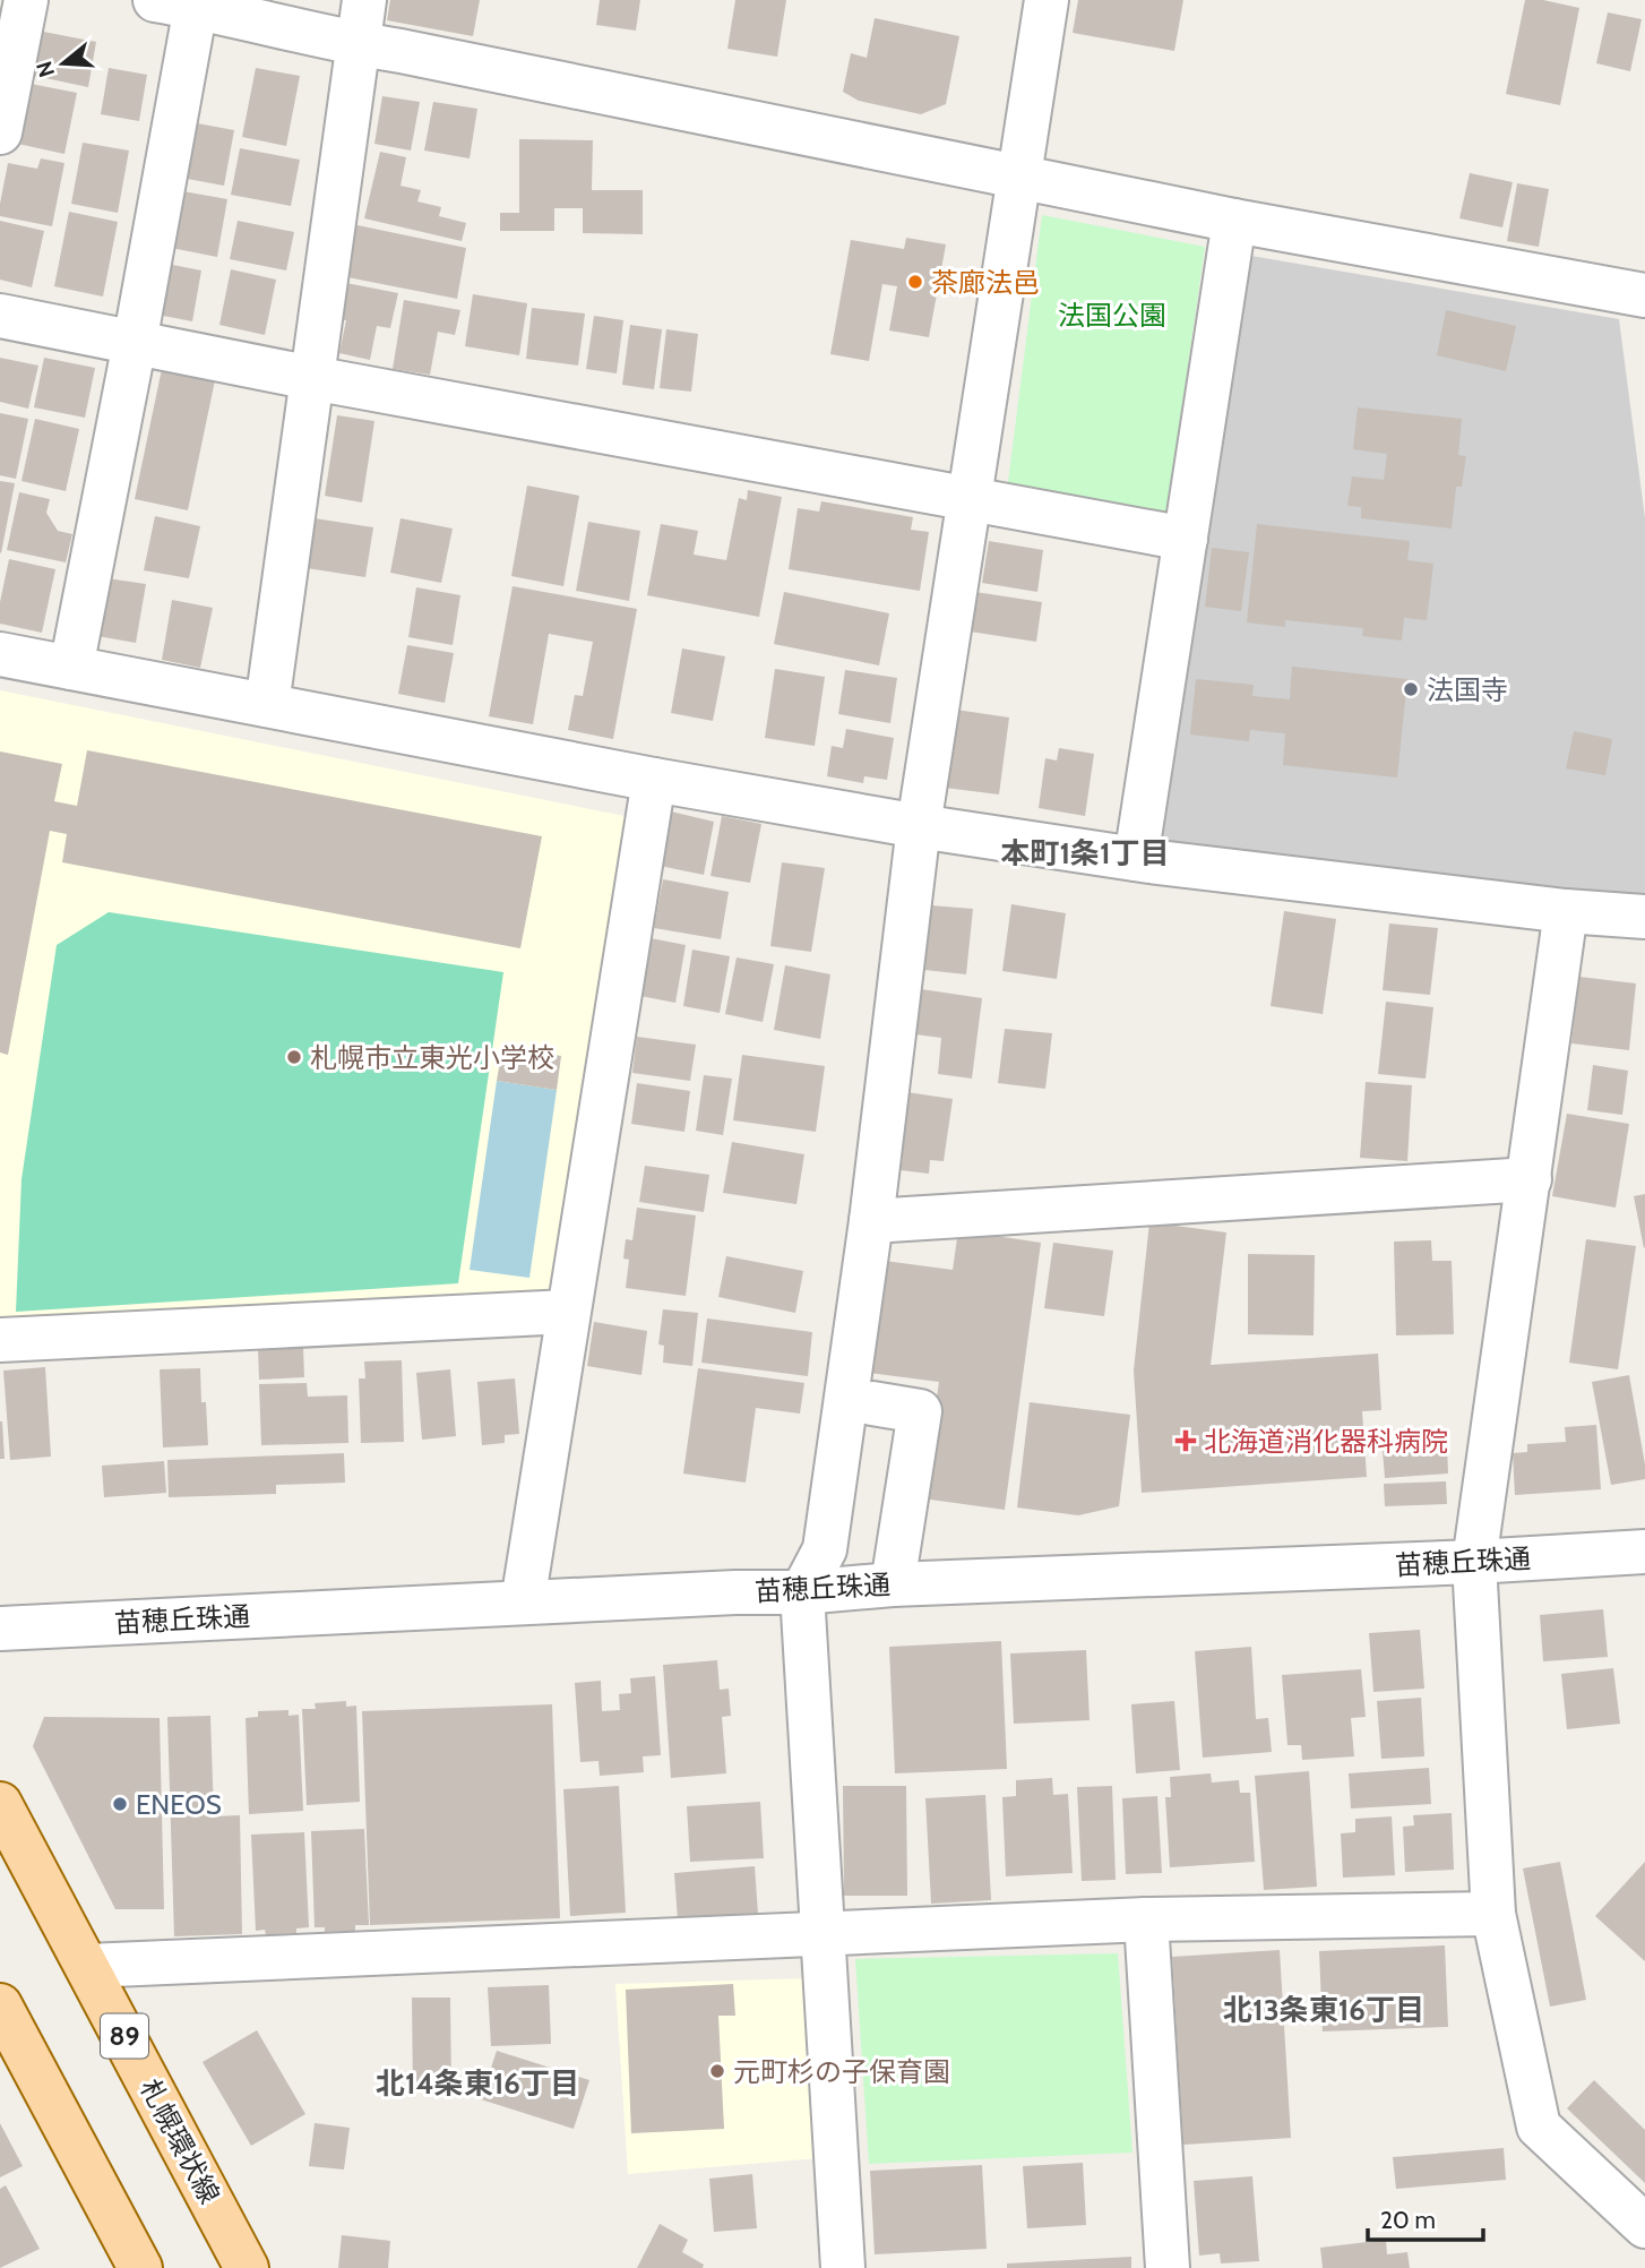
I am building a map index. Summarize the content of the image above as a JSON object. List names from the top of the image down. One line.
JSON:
{"streets":{"main road":["89","札幌環状線"],"street":["苗穂丘珠通"]},"districts":["本町1条1丁目","北13条東16丁目","北14条東16丁目"],"parks":["法国公園"],"places":{"other":["茶廊法邑","法国寺","札幌市立東光小学校","ENEOS","元町杉の子保育園"],"health":["北海道消化器科病院"]},"scale_bar":"20 m","north":"left"}
